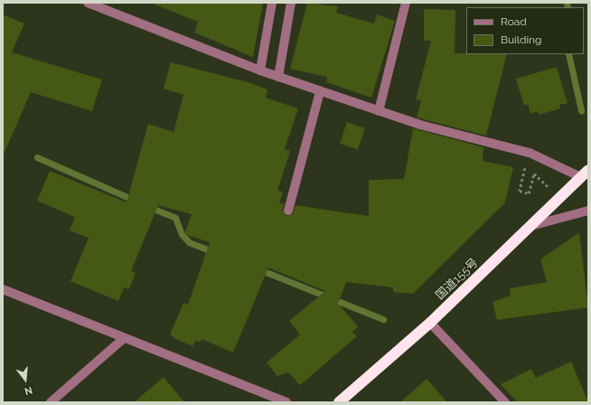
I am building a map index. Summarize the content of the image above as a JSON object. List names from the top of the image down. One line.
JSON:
{"streets":{"highway":["国道155号"]},"legend":["Road","Building"],"north":"bottom"}
